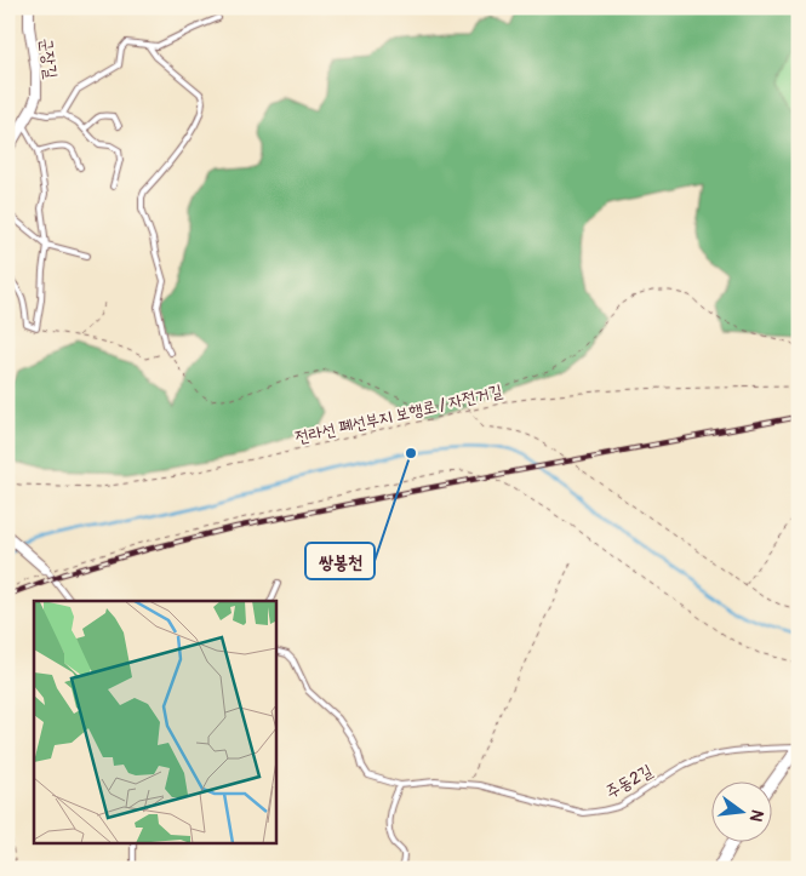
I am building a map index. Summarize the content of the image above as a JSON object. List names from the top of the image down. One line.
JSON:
{"streets":{"street":["군장길"],"lane":["주동2길"],"path":["전라선 폐선부지 보행로 / 자전거길"]},"places":["쌍봉천"],"north":"right"}
